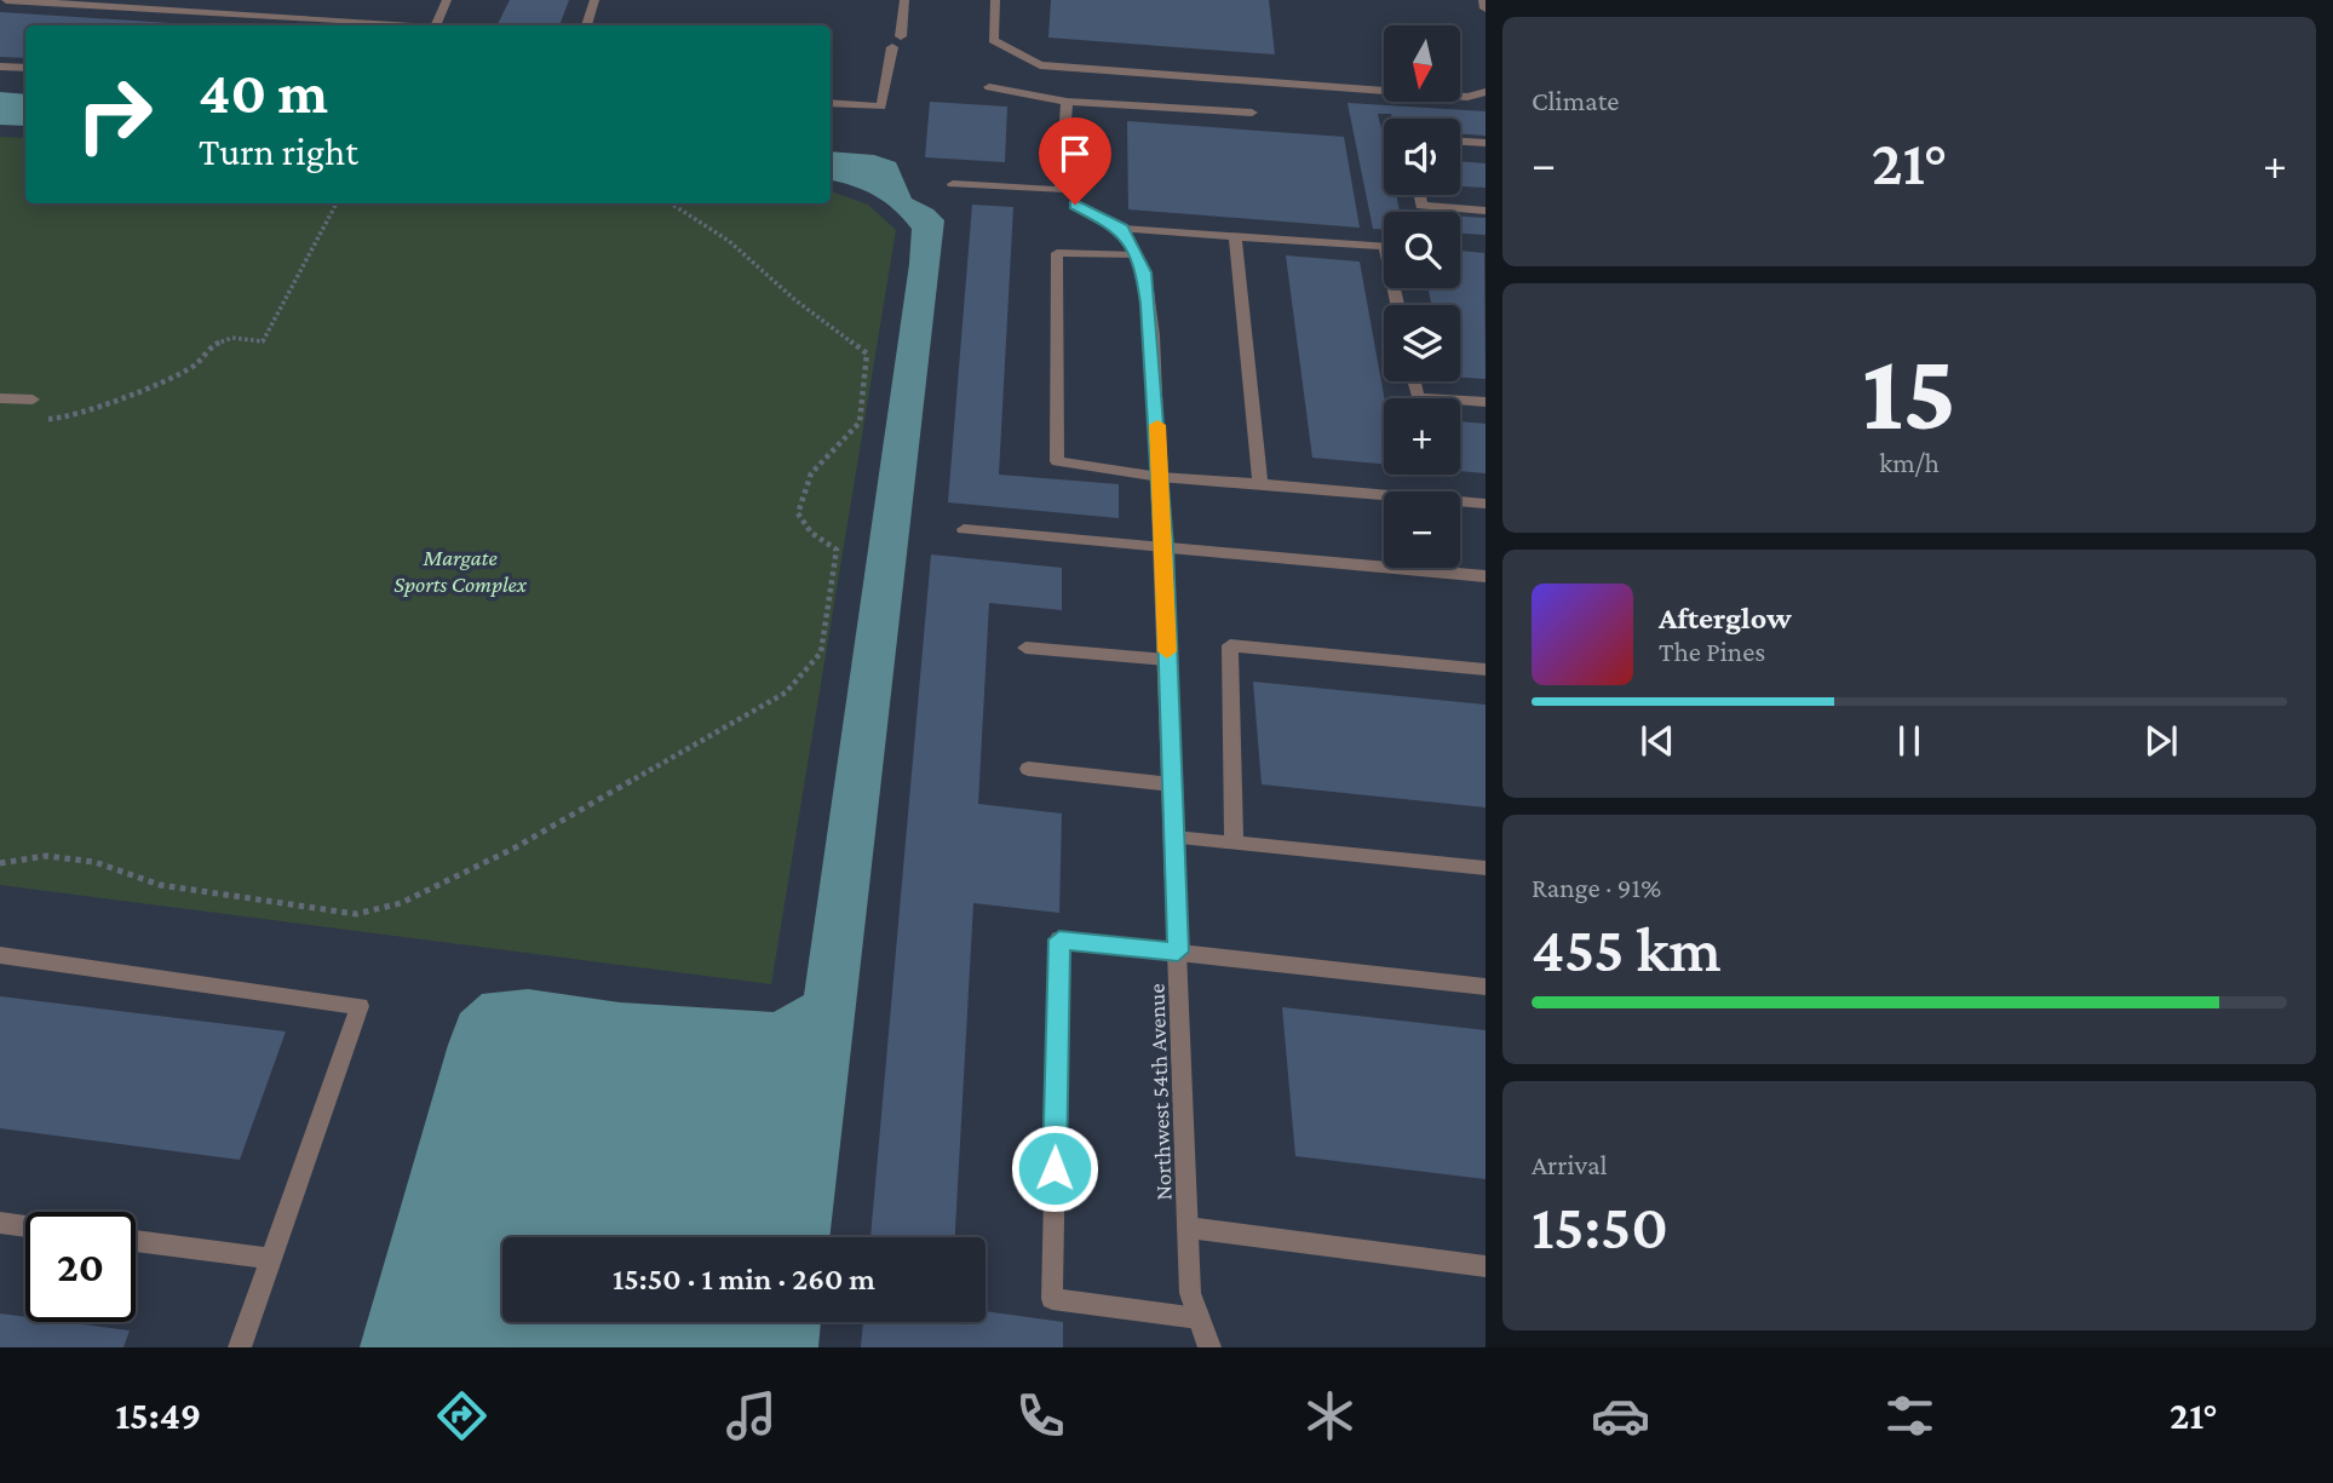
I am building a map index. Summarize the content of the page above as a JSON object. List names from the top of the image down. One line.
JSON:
{"streets":{"street":["Northwest 54th Avenue"]},"parks":["Margate Sports Complex"],"north":"bottom","page":{"tile":["Climate",["15","km/h"],["Range · 91%","455 km"],["Arrival","15:50"]],"map_buttons":["+","−"],"turn":["40 m","Turn right"],"heat":["−","21°","+"],"song":["Afterglow","The Pines"],"limit":"20","trip":"15:50 · 1 min · 260 m","tabs":["15:49","21°"]}}
